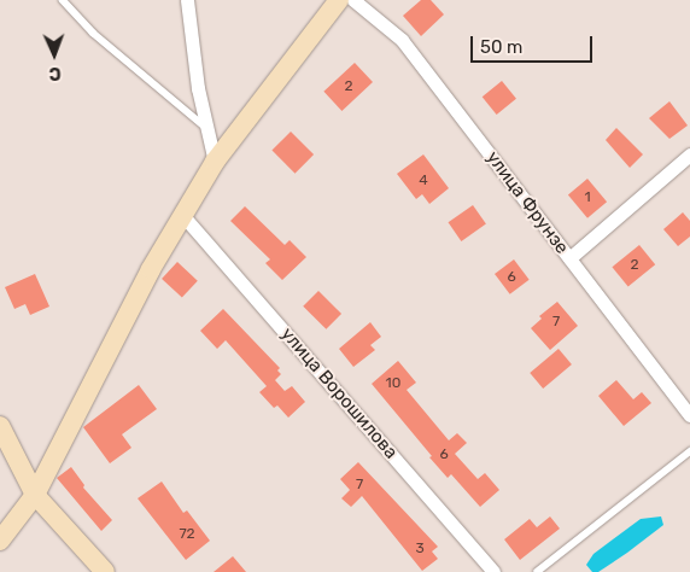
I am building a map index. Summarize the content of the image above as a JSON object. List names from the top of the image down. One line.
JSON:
{"streets":{"street":["улица Фрунзе","улица Ворошилова"]},"house_numbers":["2","4","1","2","6","7","10","6","7","72","3"],"scale_bar":"50 m","north":"bottom"}
